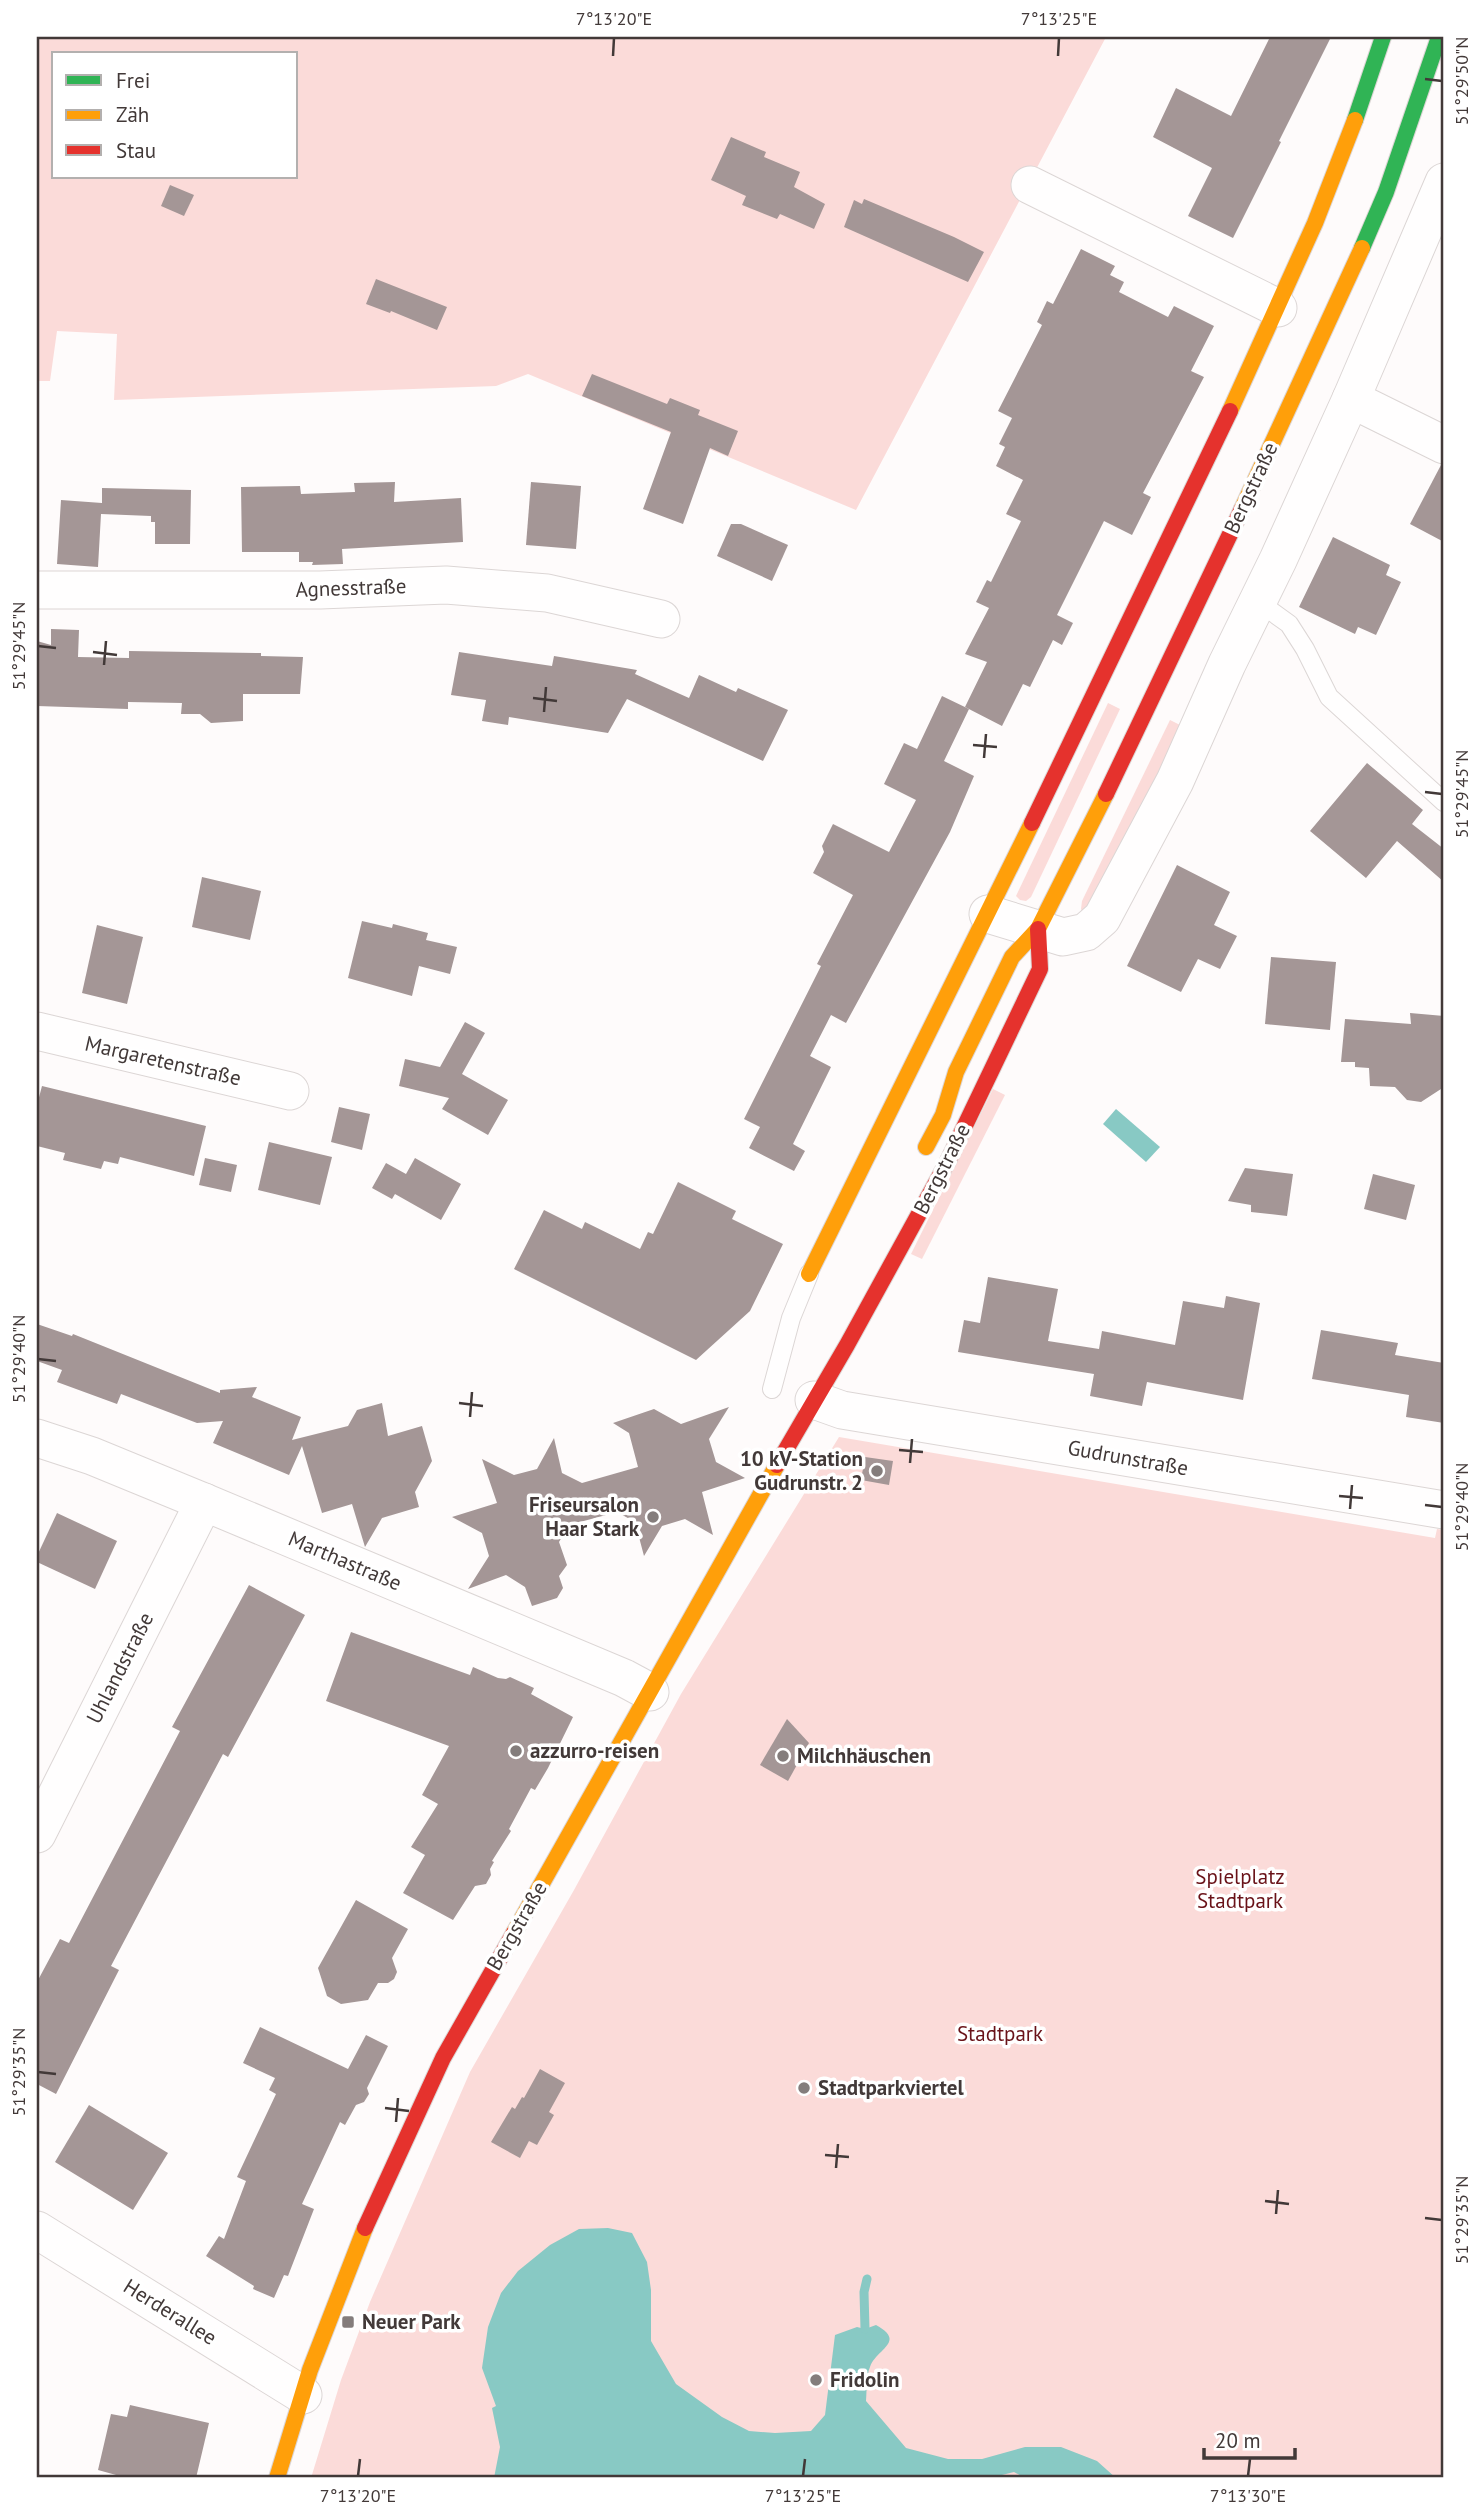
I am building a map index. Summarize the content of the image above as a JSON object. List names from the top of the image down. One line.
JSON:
{"streets":{"street":["Bergstraße","Agnesstraße","Margaretenstraße","Gudrunstraße","Marthastraße","Uhlandstraße","Herderallee"]},"crossings":[["Bergstraße","Gudrunstraße"],["Bergstraße","Marthastraße"],["Bergstraße","Herderallee"],["Marthastraße","Uhlandstraße"]],"parks":["Spielplatz Stadtpark","Stadtpark"],"places":{"other":["10 kV-Station Gudrunstr. 2","Friseursalon Haar Stark","azzurro-reisen","Milchhäuschen","Stadtparkviertel","Fridolin"],"transit":["Neuer Park"]},"legend":["Frei","Zäh","Stau"],"scale_bar":"20 m","coordinates":["7°13'20\"E","7°13'25\"E","51°29'50\"N","51°29'45\"N","51°29'40\"N","51°29'35\"N","7°13'30\"E"]}
